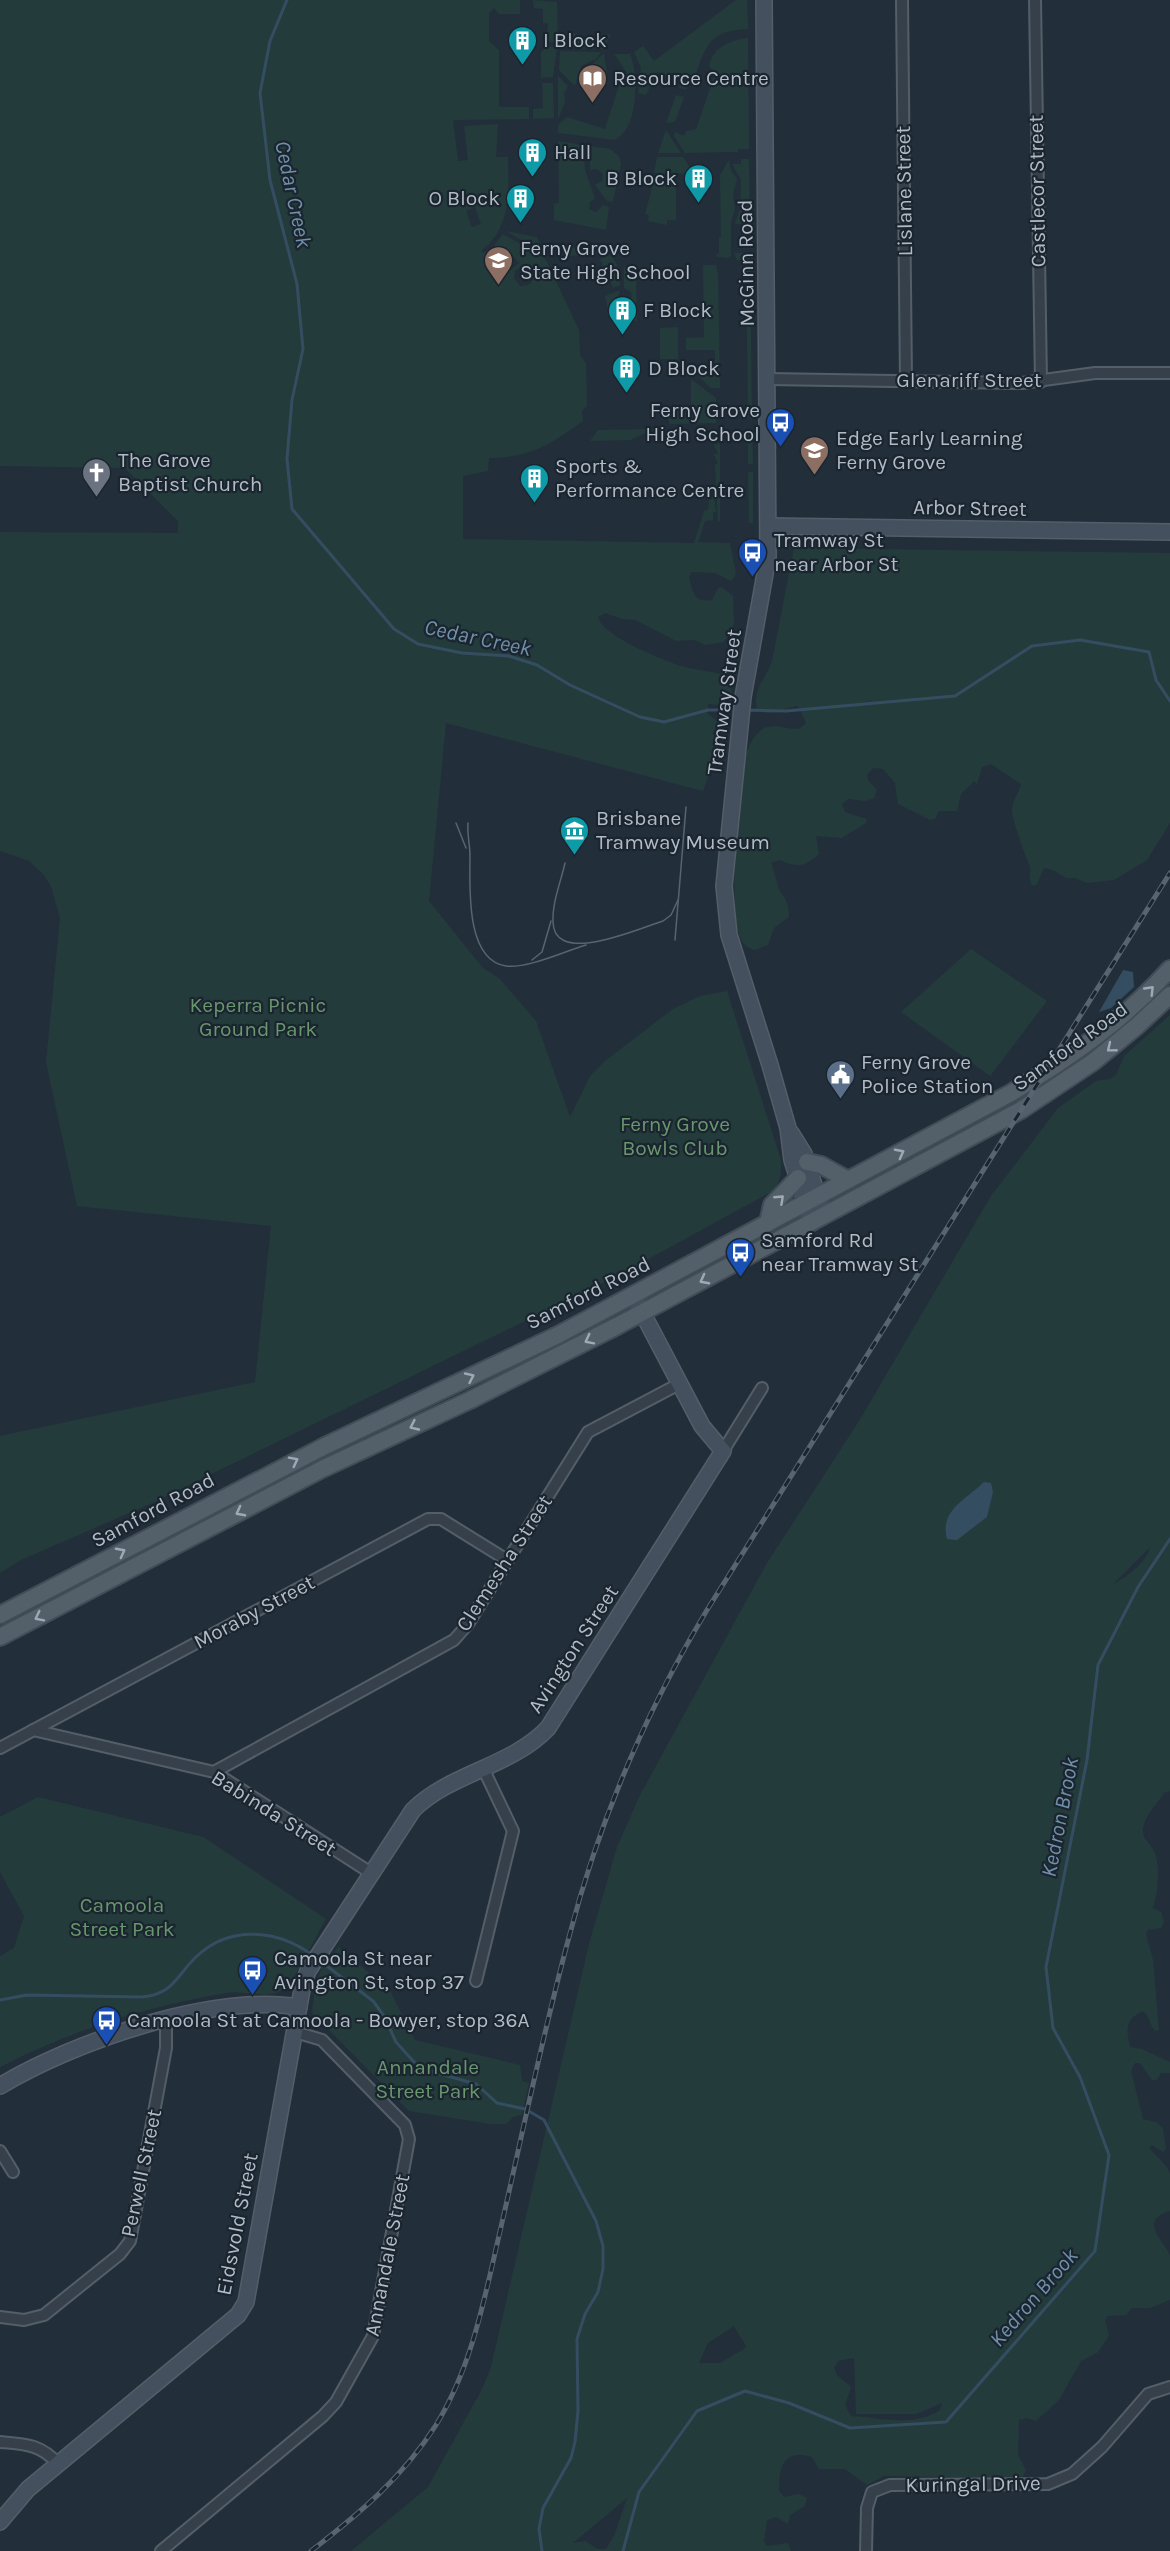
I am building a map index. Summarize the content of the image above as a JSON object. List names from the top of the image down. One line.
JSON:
{"streets":{"main road":["Samford Road"],"street":["Lislane Street","Castlecor Street","McGinn Road","Glenariff Street","Arbor Street","Tramway Street","Clemesha Street","Moraby Street","Avington Street","Babinda Street","Perwell Street","Eidsvold Street","Annandale Street","Kuringal Drive"]},"crossings":[["Lislane Street","Glenariff Street"],["Castlecor Street","Glenariff Street"],["McGinn Road","Glenariff Street"],["McGinn Road","Arbor Street"],["McGinn Road","Tramway Street"],["Arbor Street","Tramway Street"],["Tramway Street","Samford Road"],["Clemesha Street","Moraby Street"],["Clemesha Street","Babinda Street"],["Moraby Street","Babinda Street"],["Avington Street","Babinda Street"],["Avington Street","Eidsvold Street"],["Eidsvold Street","Annandale Street"]],"water":["Cedar Creek","Kedron Brook"],"parks":["Keperra Picnic Ground Park","Ferny Grove Bowls Club","Camoola Street Park","Annandale Street Park"],"places":{"building":["I Block","Hall","B Block","O Block","F Block","D Block","Sports & Performance Centre"],"library":["Resource Centre"],"school or university":["Ferny Grove State High School","Edge Early Learning Ferny Grove"],"bus stop":["Ferny Grove High School","Tramway St near Arbor St","Samford Rd near Tramway St","Camoola St near Avington St, stop 37","Camoola St at Camoola - Bowyer, stop 36A"],"church":["The Grove Baptist Church"],"museum":["Brisbane Tramway Museum"],"public building":["Ferny Grove Police Station"]}}
